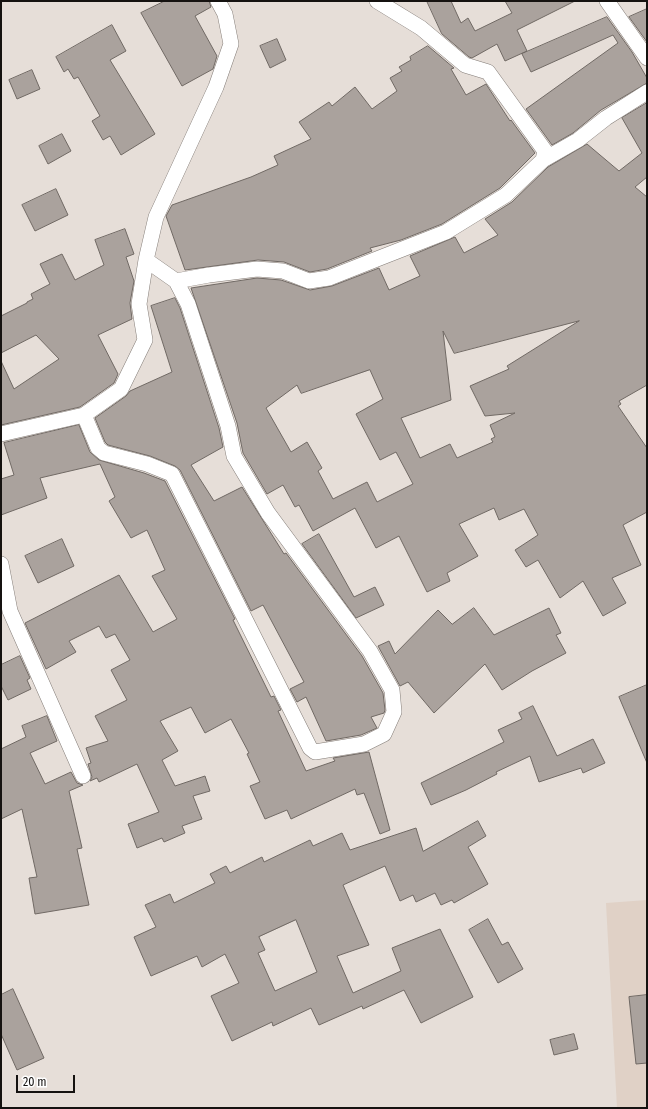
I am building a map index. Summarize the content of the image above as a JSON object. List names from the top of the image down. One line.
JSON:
{"scale_bar":"20 m"}
